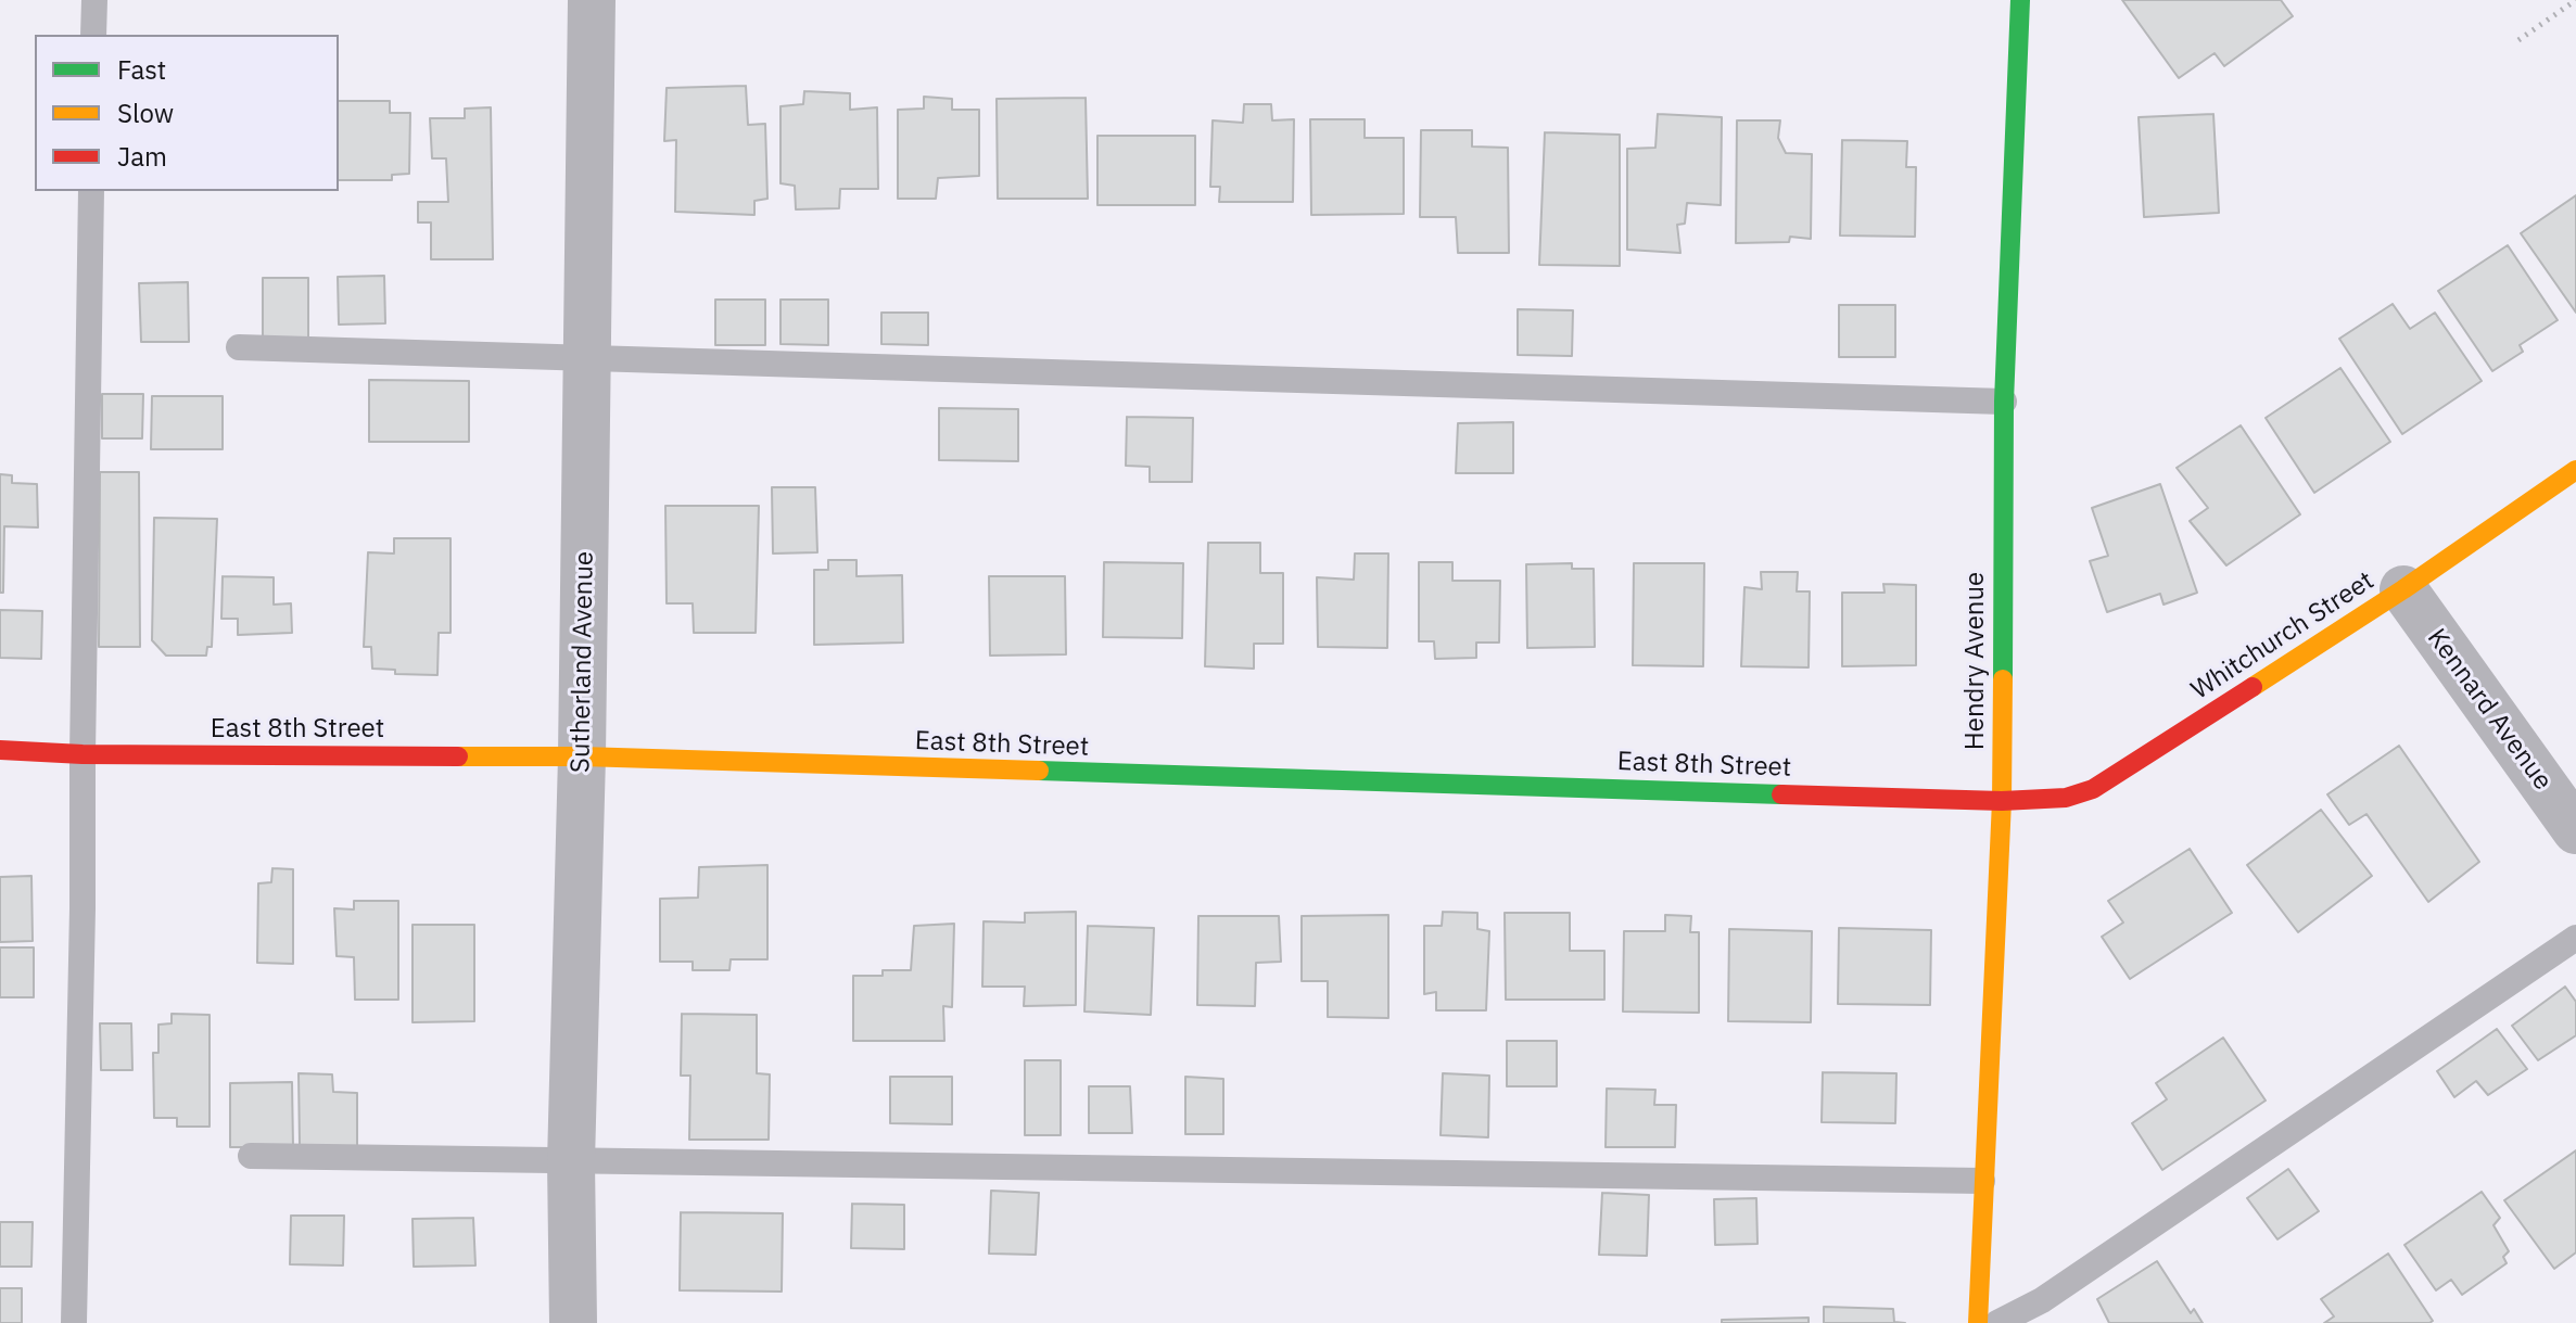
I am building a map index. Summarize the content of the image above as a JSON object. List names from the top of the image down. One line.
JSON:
{"streets":{"street":["Whitchurch Street","Hendry Avenue","Sutherland Avenue","Kennard Avenue","East 8th Street"]},"crossings":[["Whitchurch Street","Hendry Avenue"],["Whitchurch Street","Kennard Avenue"],["Whitchurch Street","East 8th Street"],["Hendry Avenue","East 8th Street"],["Sutherland Avenue","East 8th Street"]],"legend":["Fast","Slow","Jam"]}
